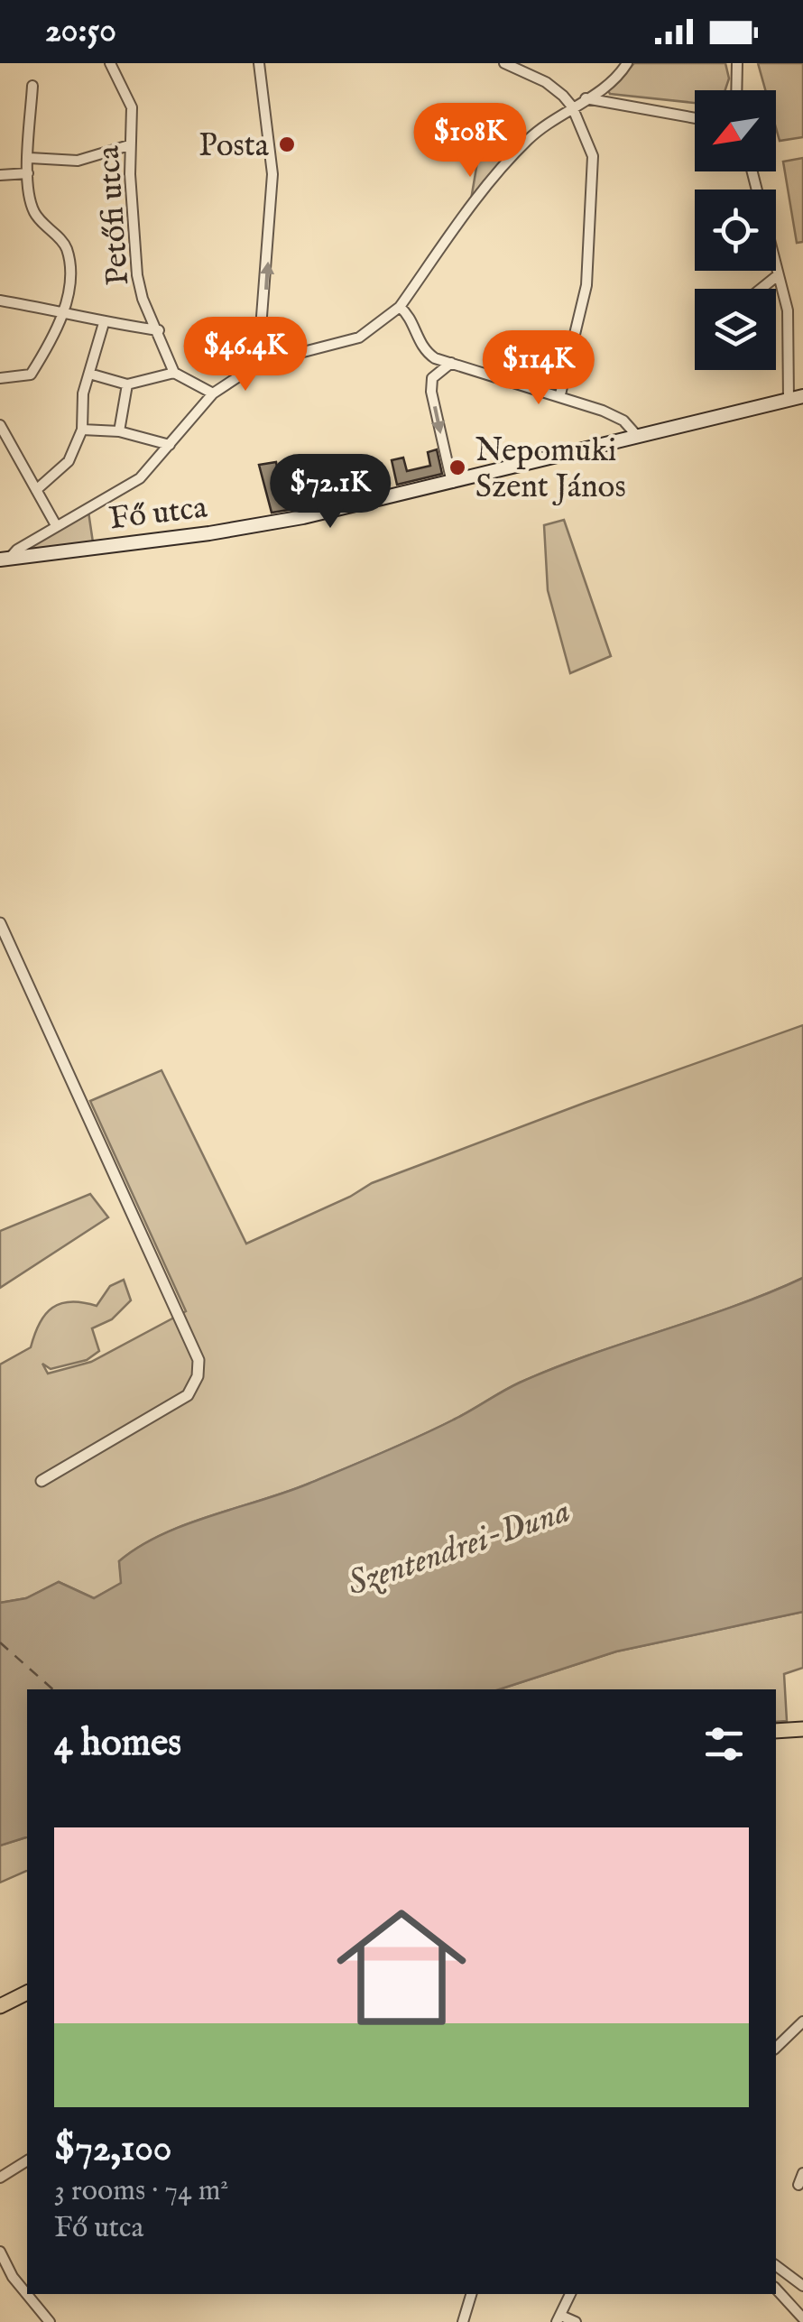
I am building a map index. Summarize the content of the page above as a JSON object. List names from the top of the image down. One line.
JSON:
{"streets":{"main road":["Fő utca"],"street":["Petőfi utca"]},"water":["Szentendrei-Duna"],"places":["Posta","Nepomuki Szent János"],"north":"bottom left","page":{"status":"20:50","price":["$108K","$46.4K","$114K","$72.1K"],"heading":"4 homes","list":[{"name":"$72,100","note":"3 rooms · 74 m² · Fő utca"}]}}
